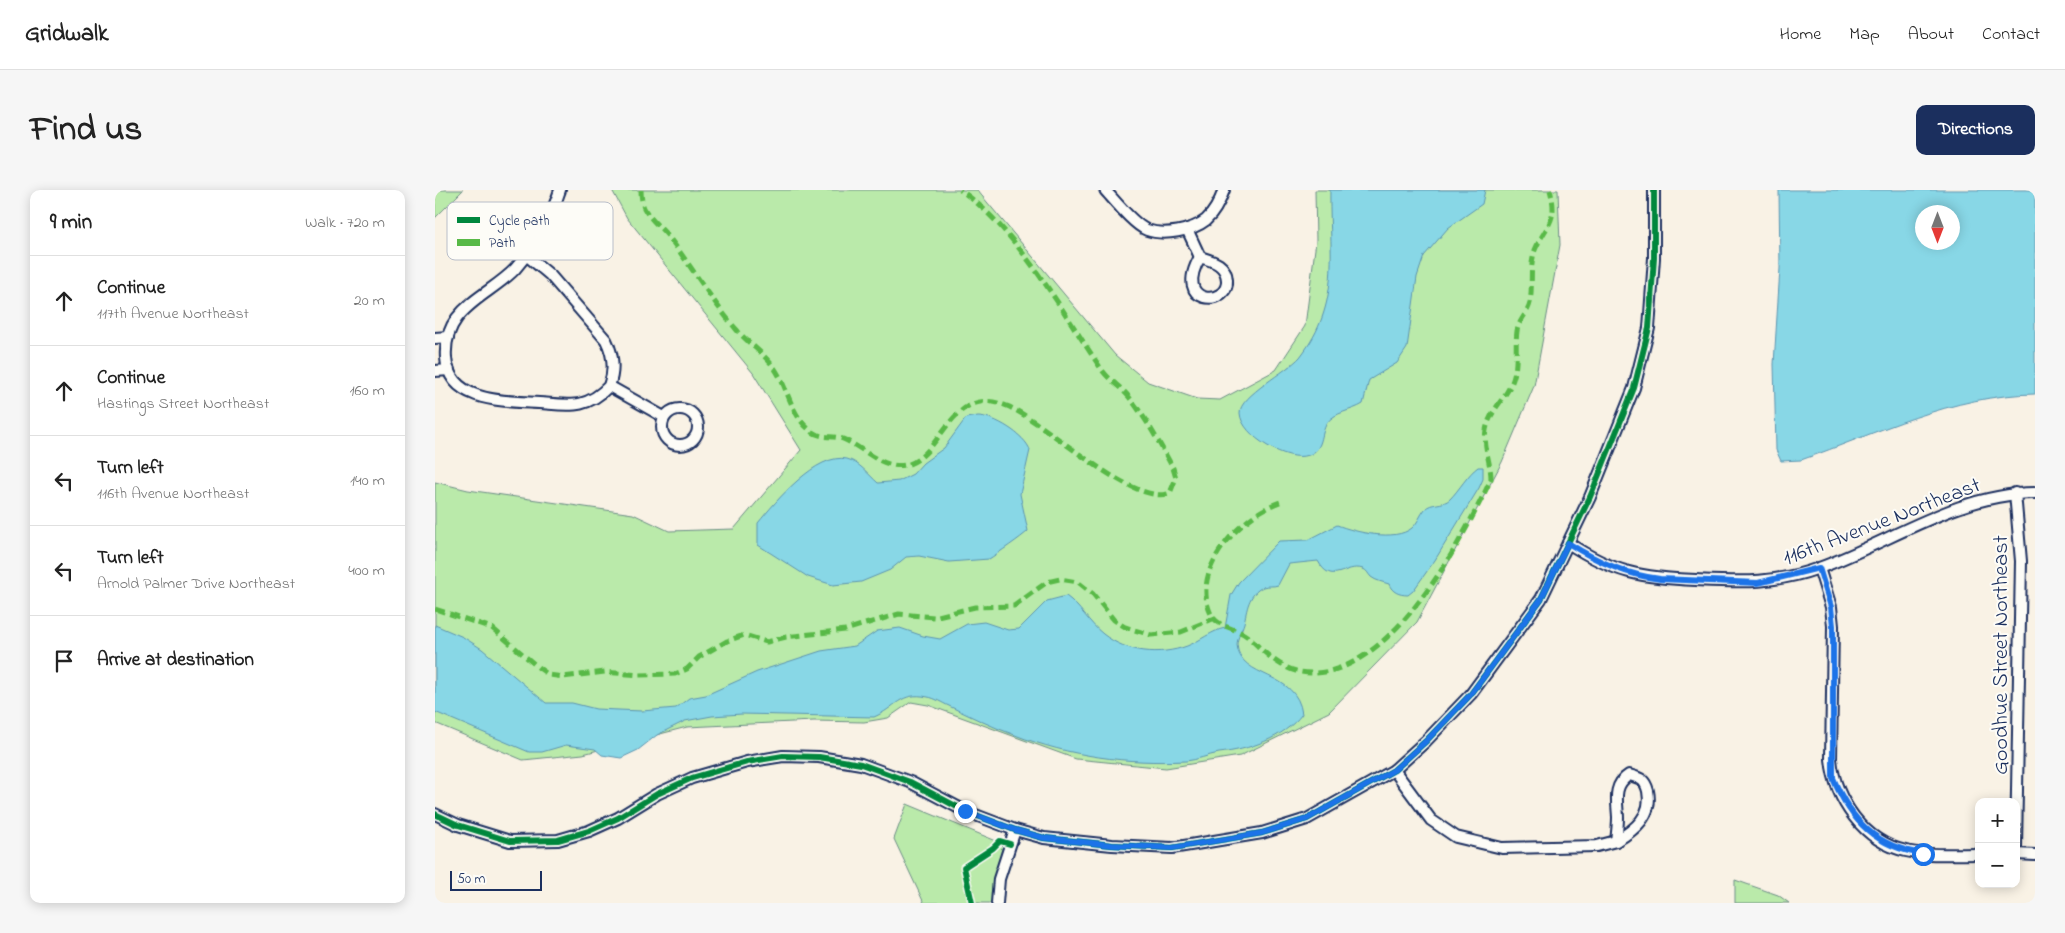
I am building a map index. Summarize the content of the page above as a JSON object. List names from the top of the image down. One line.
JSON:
{"streets":{"street":["116th Avenue Northeast","Goodhue Street Northeast"]},"crossings":[["116th Avenue Northeast","Goodhue Street Northeast"]],"legend":["Cycle path","Path"],"scale_bar":"50 m","north":"bottom","page":{"header":"Gridwalk","nav":["Home","Map","About","Contact"],"title":"Find us","buttons":"Directions","heading":["9 min","Walk · 720 m"],"list":[["Continue","117th Avenue Northeast","20 m"],["Continue","Hastings Street Northeast","160 m"],["Turn left","116th Avenue Northeast","140 m"],["Turn left","Arnold Palmer Drive Northeast","400 m"],"Arrive at destination"],"map_buttons":["+","−"],"scale":"50 m"}}
